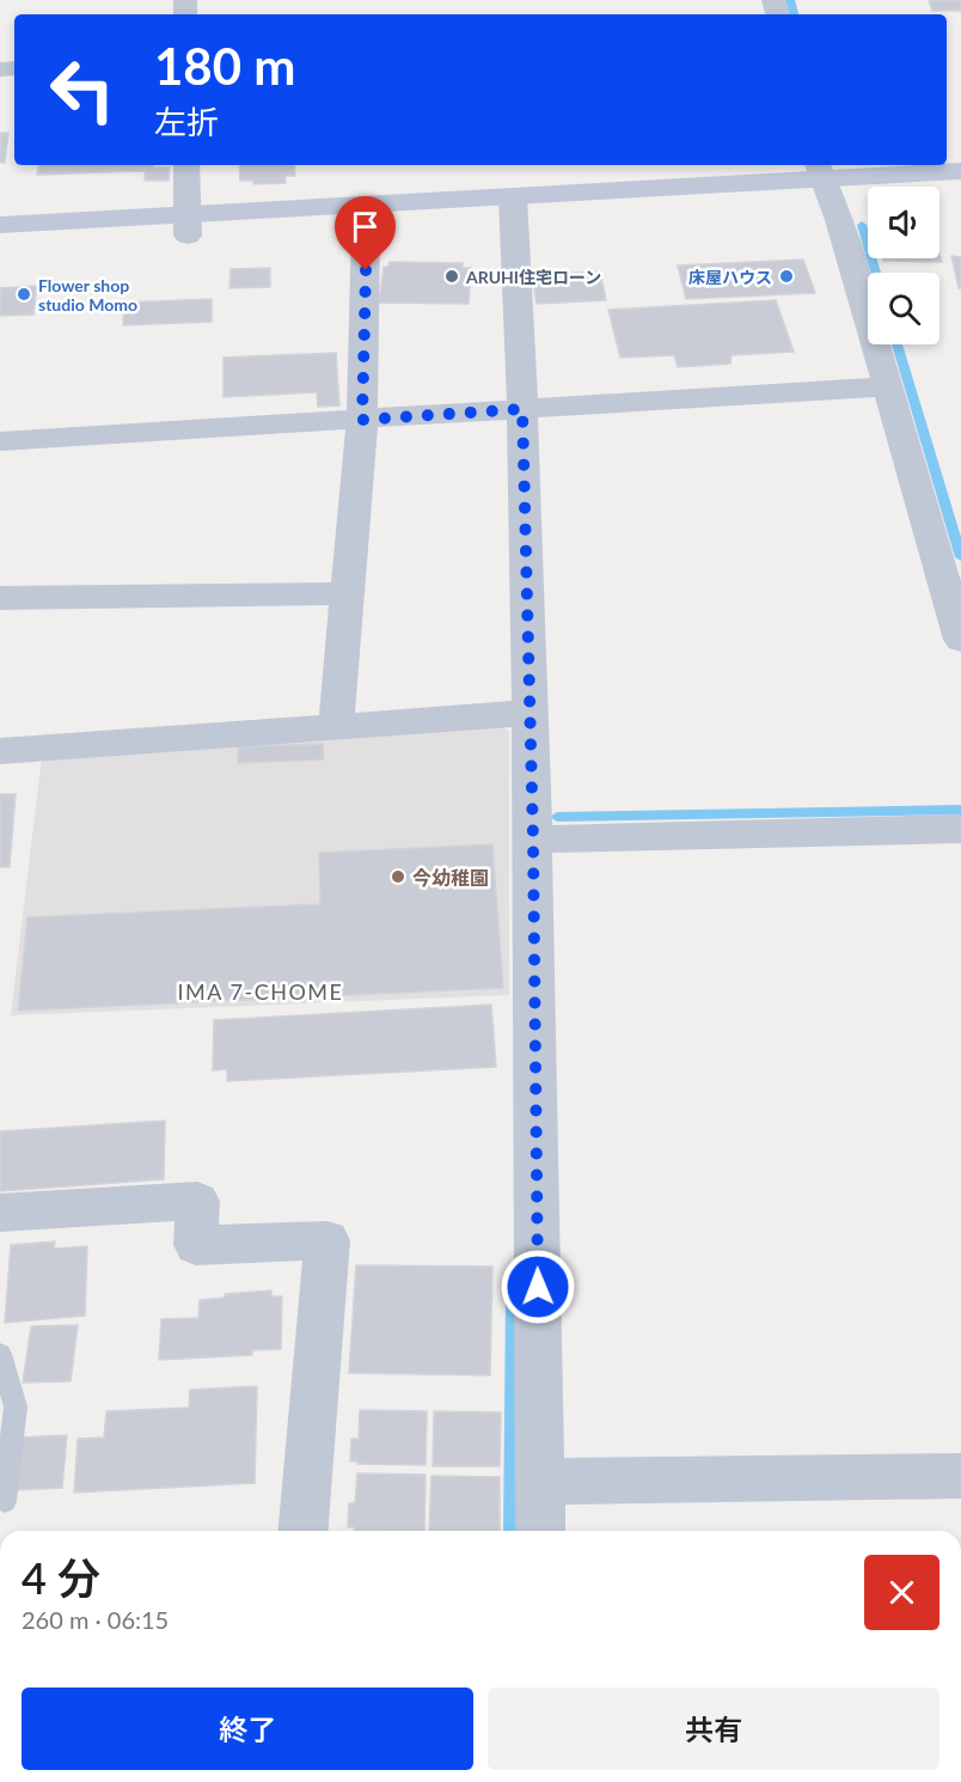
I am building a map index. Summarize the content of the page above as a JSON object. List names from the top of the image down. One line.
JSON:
{"districts":["IMA 7-CHOME"],"places":["ARUHI住宅ローン","床屋ハウス","Flower shop studio Momo","今幼稚園"],"page":{"turn":["180 m","左折"],"heading":["4 分","260 m · 06:15"],"buttons":["終了","共有"]}}
